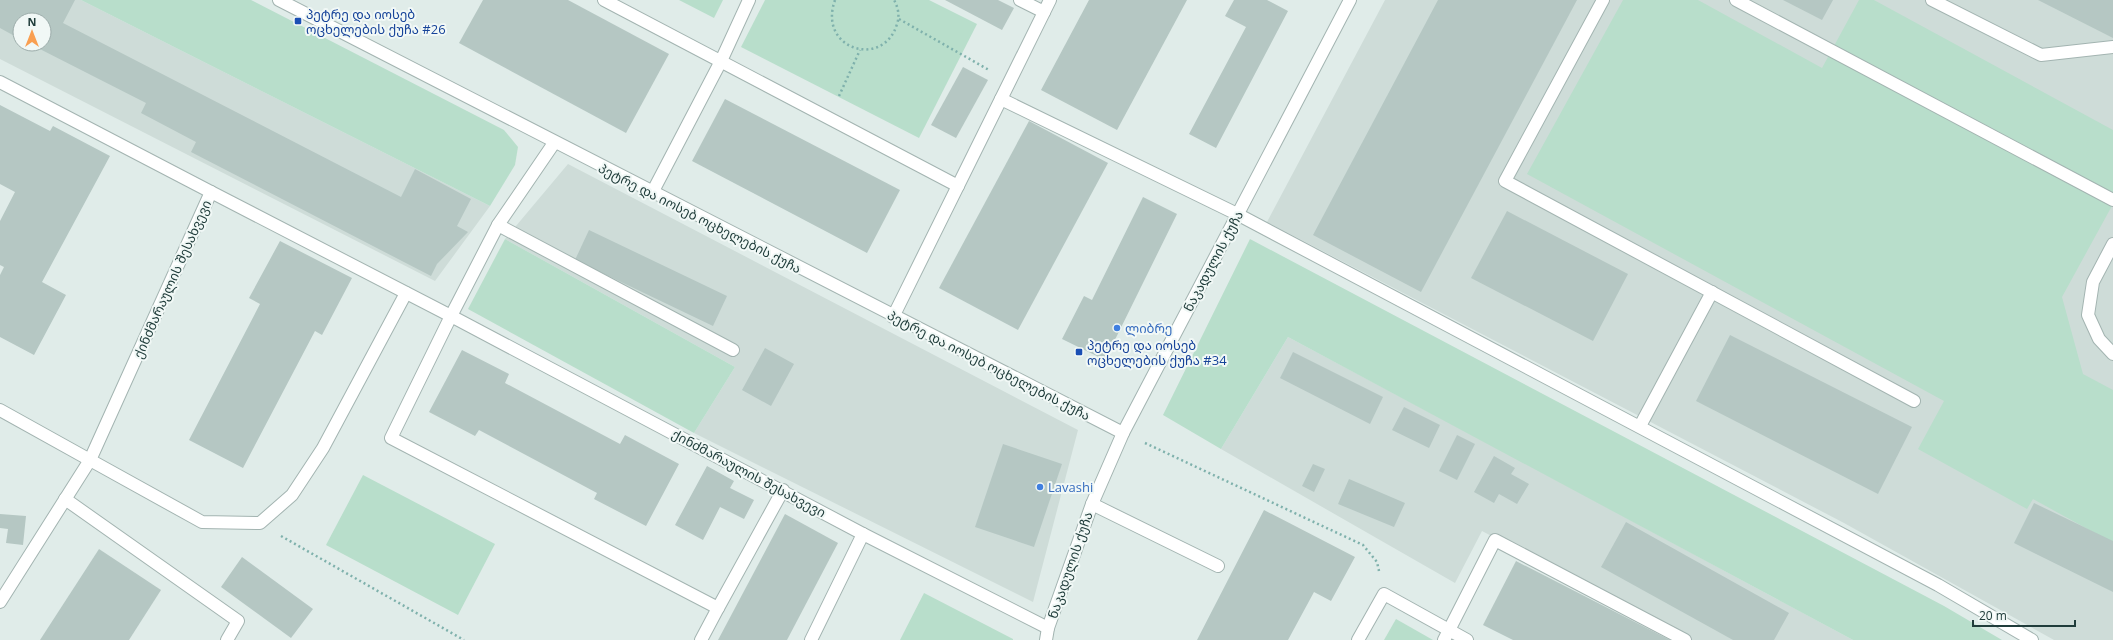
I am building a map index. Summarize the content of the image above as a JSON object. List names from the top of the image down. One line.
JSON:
{"streets":{"street":["პეტრე და იოსებ ოცხელების ქუჩა","ნაკადულის ქუჩა","ქინძმარაულის შესახვევი"]},"crossings":[["პეტრე და იოსებ ოცხელების ქუჩა","ნაკადულის ქუჩა"],["ნაკადულის ქუჩა","ქინძმარაულის შესახვევი"]],"places":{"transit":["პეტრე და იოსებ ოცხელების ქუჩა #26","პეტრე და იოსებ ოცხელების ქუჩა #34"],"other":["ლიბრე","Lavashi"]},"scale_bar":"20 m","north":"top"}
